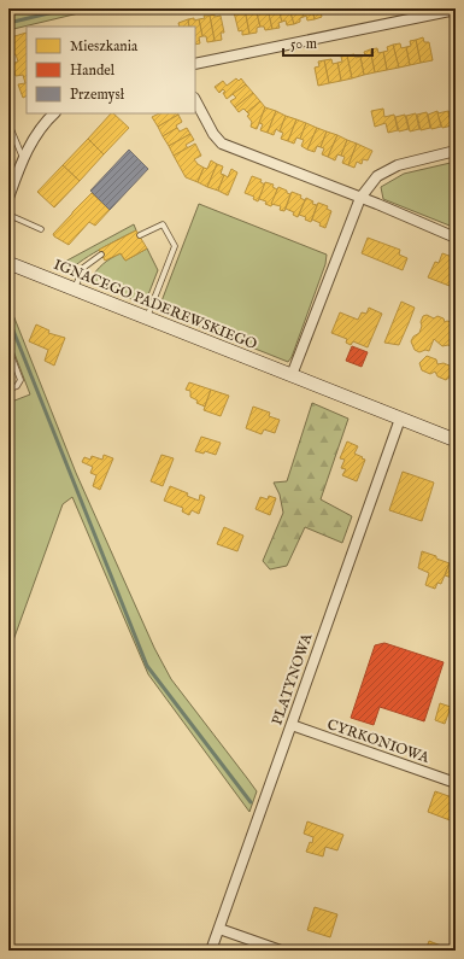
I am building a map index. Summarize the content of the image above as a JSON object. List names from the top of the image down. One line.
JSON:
{"streets":{"street":["IGNACEGO PADEREWSKIEGO","PLATYNOWA","CYRKONIOWA"]},"crossings":[["IGNACEGO PADEREWSKIEGO","PLATYNOWA"],["PLATYNOWA","CYRKONIOWA"]],"legend":["Mieszkania","Handel","Przemysł"],"scale_bar":"50 m"}
